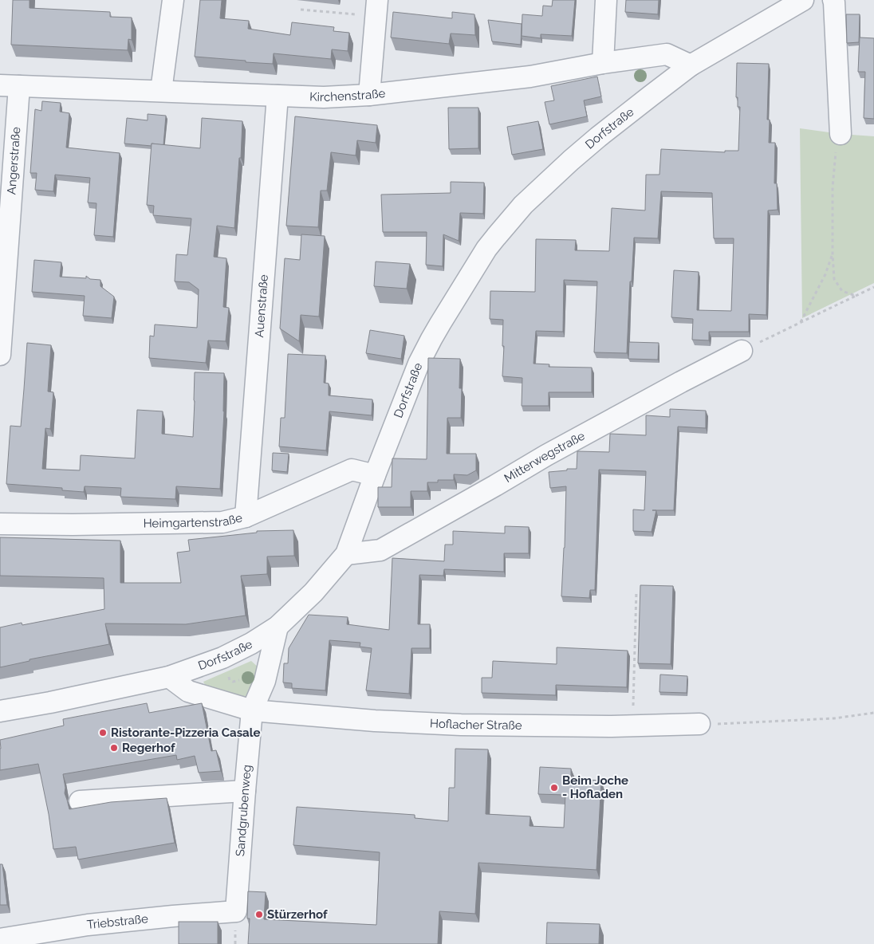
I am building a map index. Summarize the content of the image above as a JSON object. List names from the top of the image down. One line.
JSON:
{"streets":{"street":["Kirchenstraße","Dorfstraße","Angerstraße","Auenstraße","Mitterwegstraße","Heimgartenstraße","Hoflacher Straße","Sandgrubenweg","Triebstraße"]},"crossings":[["Kirchenstraße","Dorfstraße"],["Kirchenstraße","Angerstraße"],["Kirchenstraße","Auenstraße"],["Dorfstraße","Mitterwegstraße"],["Dorfstraße","Heimgartenstraße"],["Dorfstraße","Hoflacher Straße"],["Auenstraße","Heimgartenstraße"],["Hoflacher Straße","Sandgrubenweg"],["Sandgrubenweg","Triebstraße"]],"places":["Ristorante-Pizzeria Casale","Regerhof","Beim Joche - Hofladen","Stürzerhof"]}
